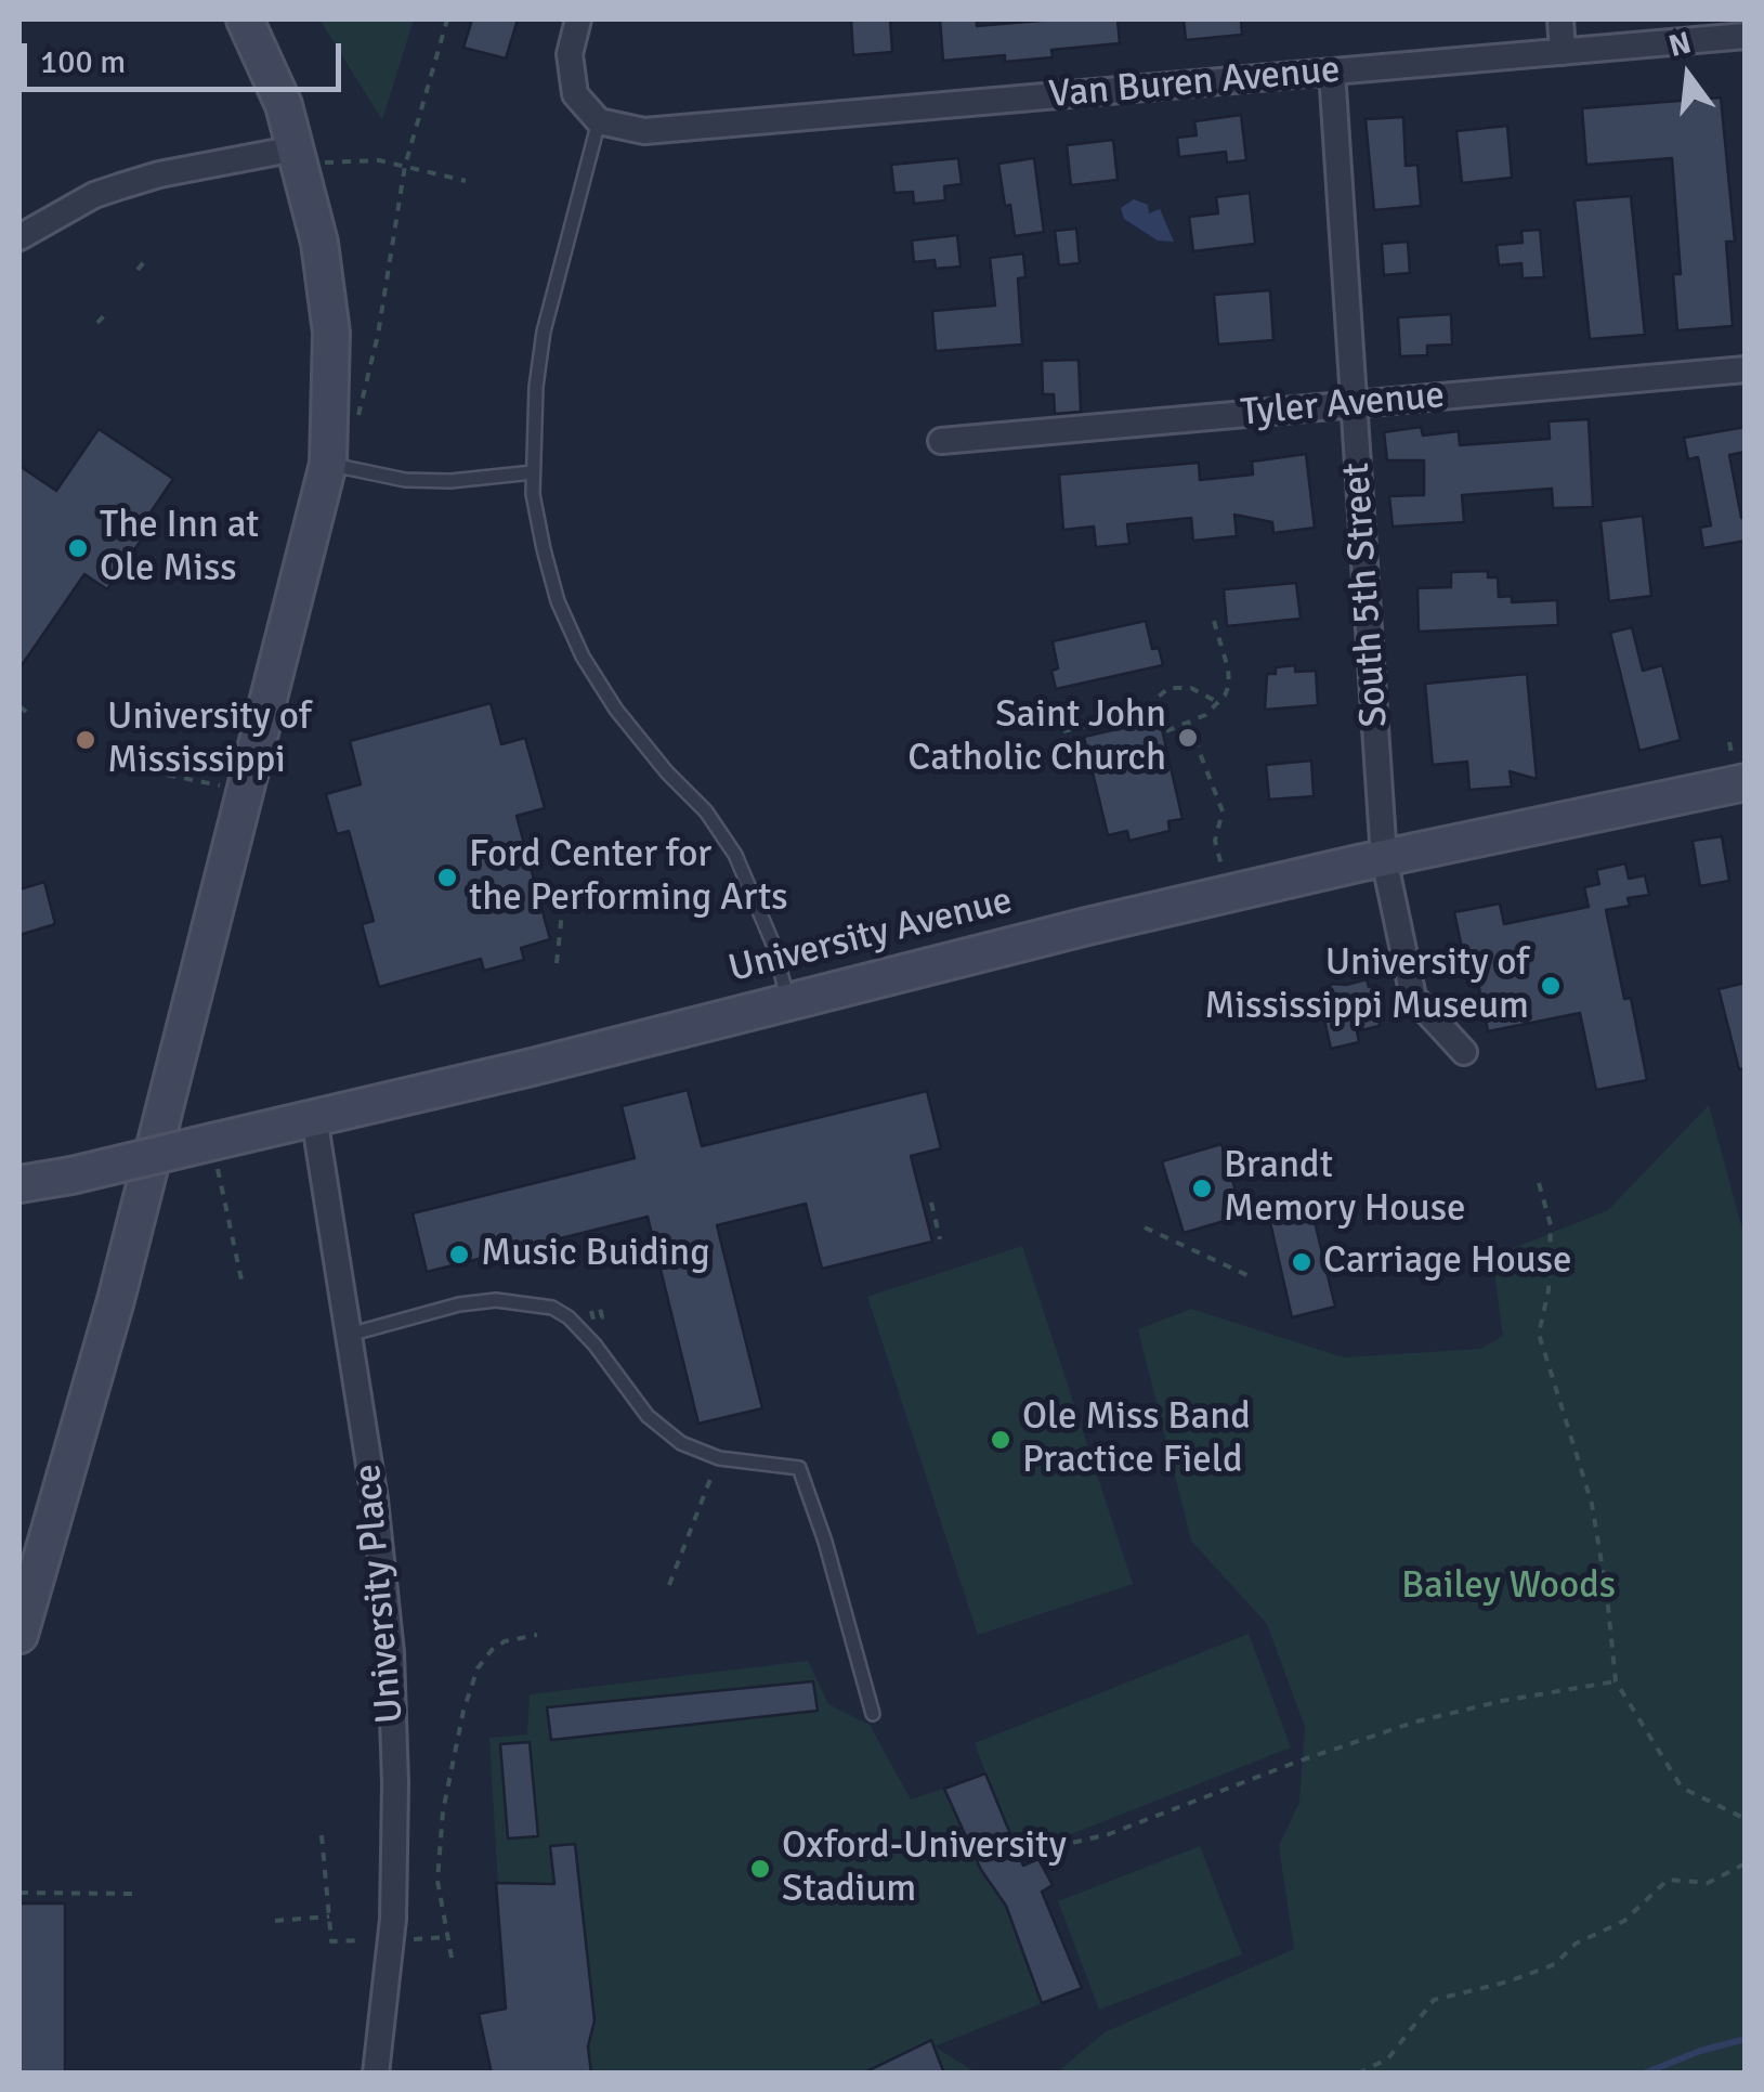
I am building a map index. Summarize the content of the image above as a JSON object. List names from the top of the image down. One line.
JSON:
{"streets":{"street":["Van Buren Avenue","Tyler Avenue","South 5th Street","University Avenue","University Place"]},"crossings":[["Van Buren Avenue","South 5th Street"],["Tyler Avenue","South 5th Street"],["South 5th Street","University Avenue"],["University Avenue","University Place"]],"parks":["Bailey Woods"],"places":["The Inn at Ole Miss","Saint John Catholic Church","University of Mississippi","Ford Center for the Performing Arts","University of Mississippi Museum","Brandt Memory House","Music Buiding","Carriage House","Ole Miss Band Practice Field","Oxford-University Stadium"],"scale_bar":"100 m","north":"top"}
